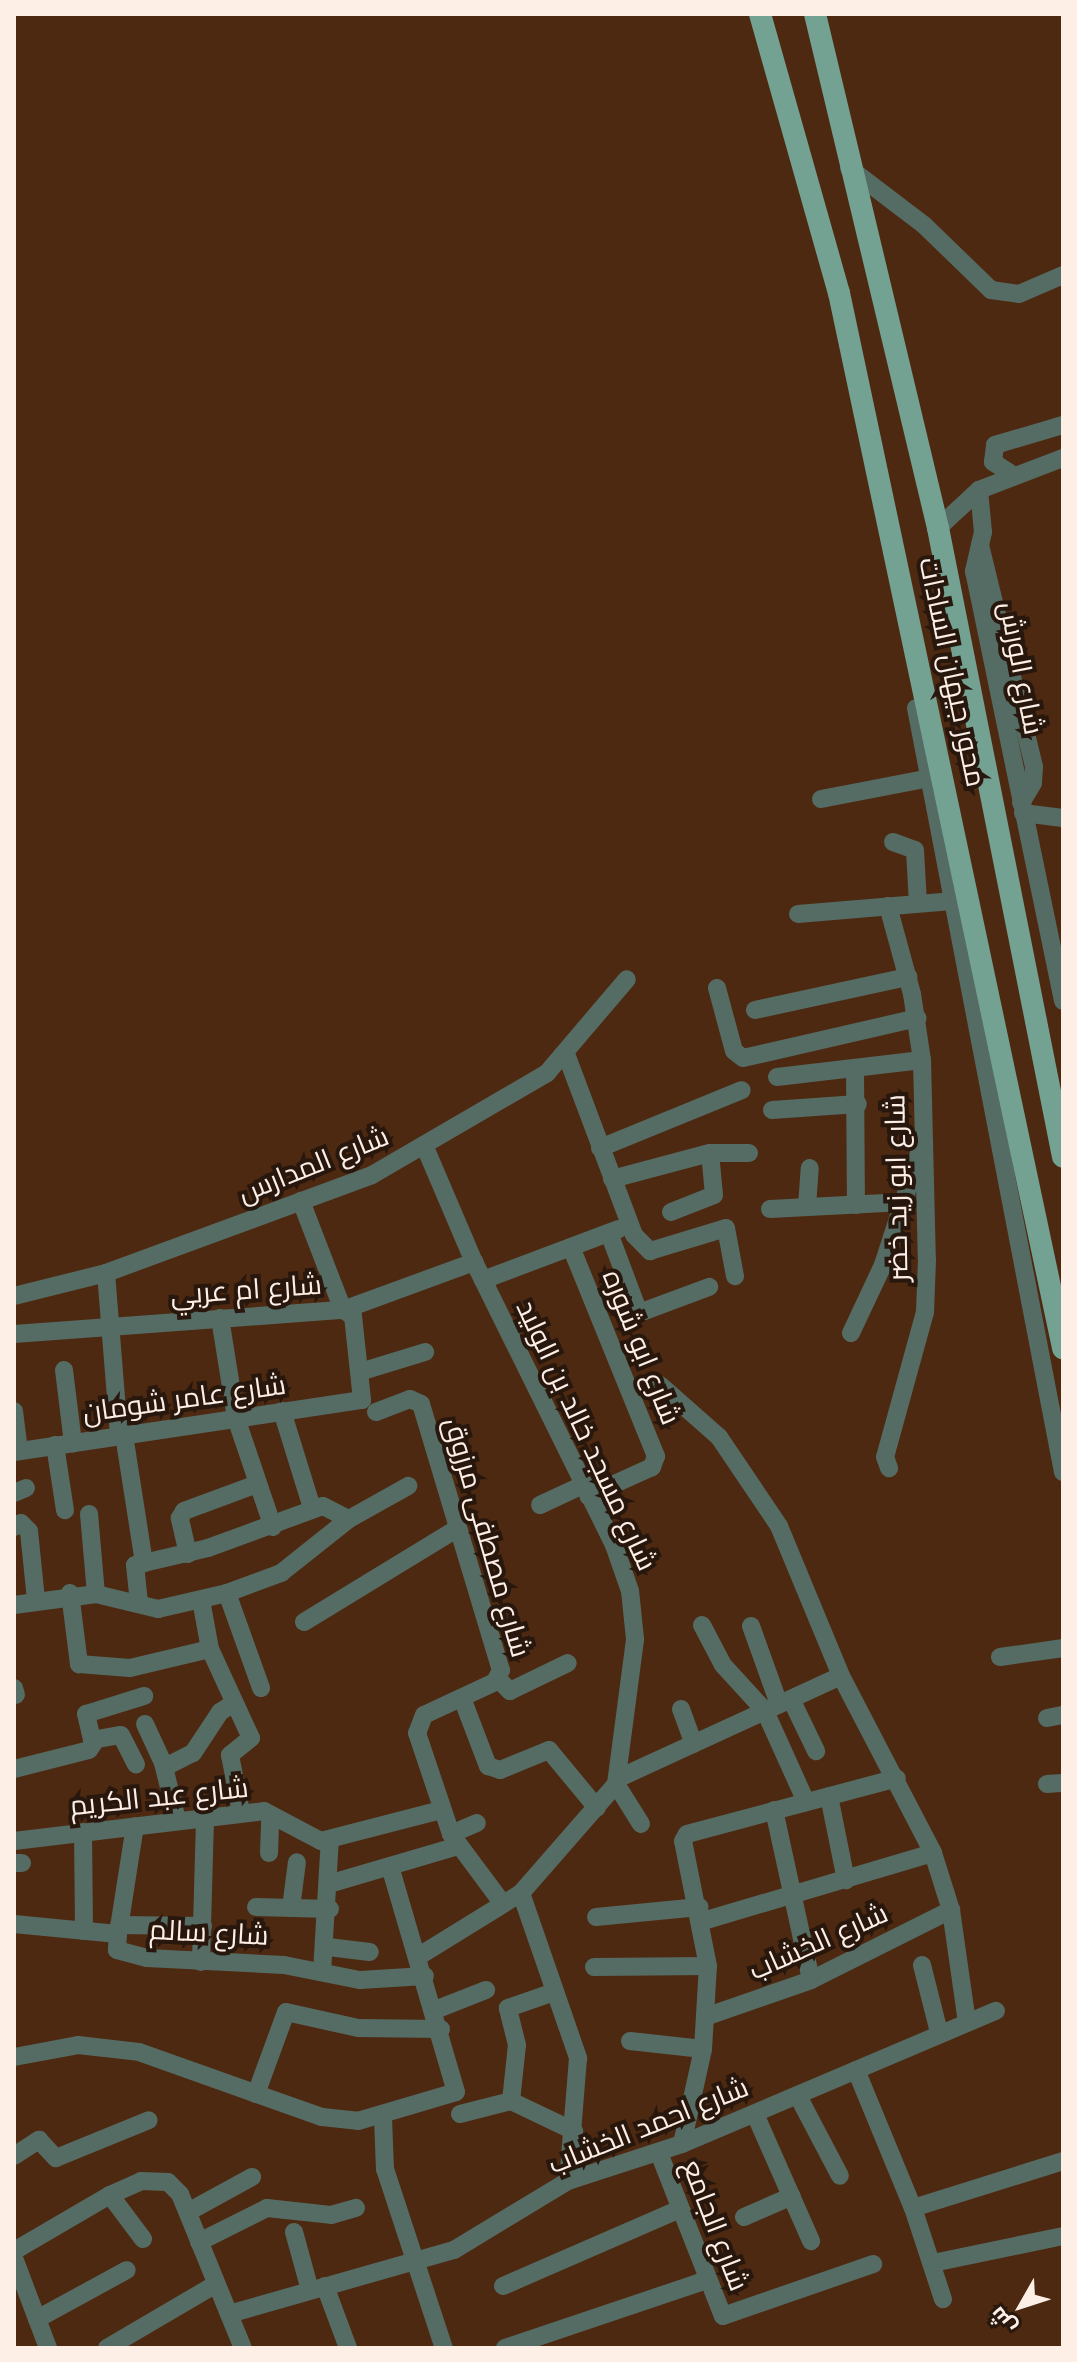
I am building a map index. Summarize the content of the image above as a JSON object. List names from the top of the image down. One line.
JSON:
{"streets":{"main road":["محور جيهان السادات"],"street":["شارع الورش","شارع المدارس","شارع ابو زيد خضر","شارع ام عربي","شارع ابو شوره","شارع عامر شومان","شارع مسجد خالد بن الوليد","شارع مصطفى مرزوق","شارع عبد الكريم","شارع سالم","شارع الخشاب","شارع احمد الخشاب","شارع الجامع"]},"crossings":[["شارع المدارس","شارع مسجد خالد بن الوليد"],["شارع ام عربي","شارع مسجد خالد بن الوليد"],["شارع ابو شوره","شارع مسجد خالد بن الوليد"],["شارع عامر شومان","شارع مصطفى مرزوق"],["شارع احمد الخشاب","شارع الجامع"]],"north":"bottom left"}
